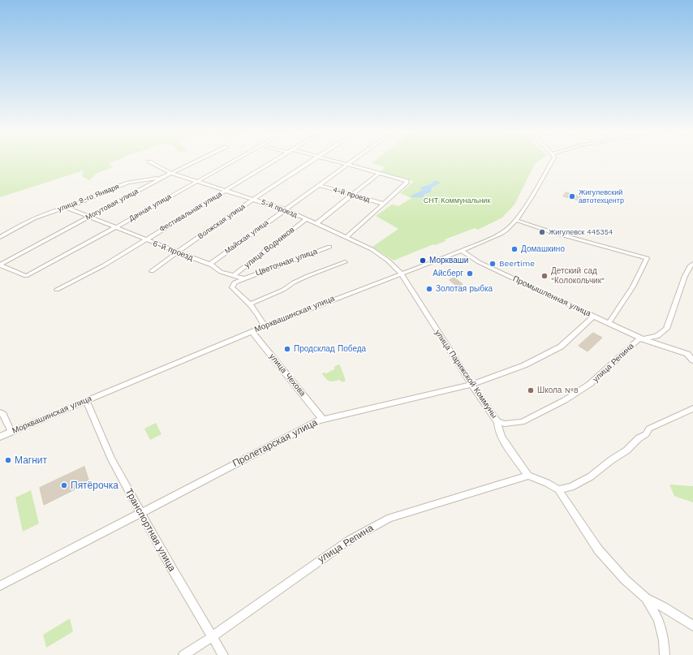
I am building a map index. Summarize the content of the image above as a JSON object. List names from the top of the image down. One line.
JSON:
{"streets":{"street":["4-й проезд","улица 9-го Января","Могутовая улица","Дачная улица","5-й проезд","Фестивальная улица","Волжская улица","Майская улица","улица Водников","6-й проезд","Цветочная улица","Промышленная улица","Морквашинская улица","улица Репина","улица Парижской Коммуны","улица Чехова","Пролетарская улица","Транспортная улица"]},"crossings":[["4-й проезд","Майская улица"],["улица 9-го Января","Могутовая улица"],["улица 9-го Января","6-й проезд"],["Могутовая улица","Дачная улица"],["Могутовая улица","5-й проезд"],["Могутовая улица","6-й проезд"],["Дачная улица","5-й проезд"],["Дачная улица","6-й проезд"],["5-й проезд","Фестивальная улица"],["5-й проезд","Волжская улица"],["5-й проезд","Майская улица"],["5-й проезд","улица Водников"],["5-й проезд","Морквашинская улица"],["5-й проезд","улица Парижской Коммуны"],["Фестивальная улица","6-й проезд"],["Волжская улица","6-й проезд"],["Майская улица","6-й проезд"],["улица Водников","6-й проезд"],["6-й проезд","Цветочная улица"],["Промышленная улица","Морквашинская улица"],["Промышленная улица","улица Репина"],["Промышленная улица","Пролетарская улица"],["Морквашинская улица","улица Парижской Коммуны"],["Морквашинская улица","улица Чехова"],["Морквашинская улица","Транспортная улица"],["улица Репина","улица Парижской Коммуны"],["улица Репина","Транспортная улица"],["улица Парижской Коммуны","Пролетарская улица"],["улица Чехова","Пролетарская улица"],["Пролетарская улица","Транспортная улица"]],"parks":["СНТ Коммунальник"],"places":["Жигулевский автотехцентр","Жигулевск 445354","Домашкино","Моркваши","Beertime","Айсберг","Детский сад \"Колокольчик\"","Золотая рыбка","Продсклад Победа","Школа №8","Магнит","Пятёрочка"]}
